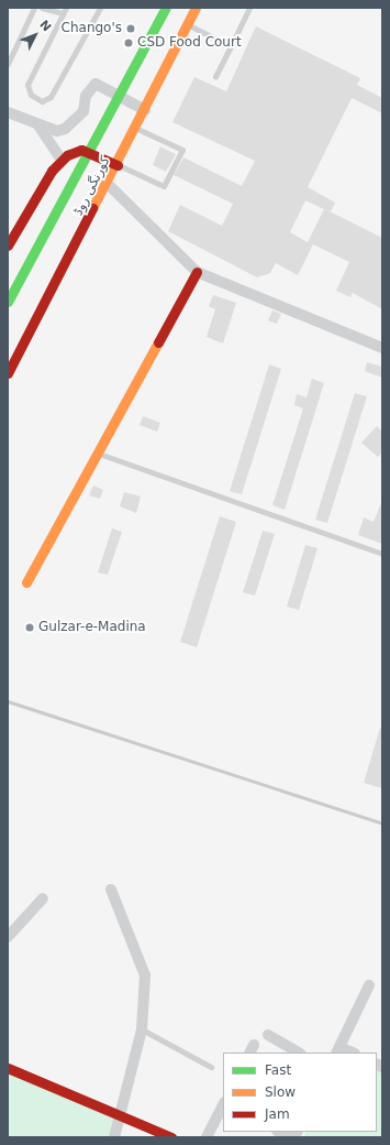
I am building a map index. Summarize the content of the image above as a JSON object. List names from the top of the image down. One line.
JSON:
{"streets":{"main road":["کورنگی روڈ"]},"places":["Chango's","CSD Food Court","Gulzar-e-Madina"],"legend":["Fast","Slow","Jam"],"north":"top right"}
